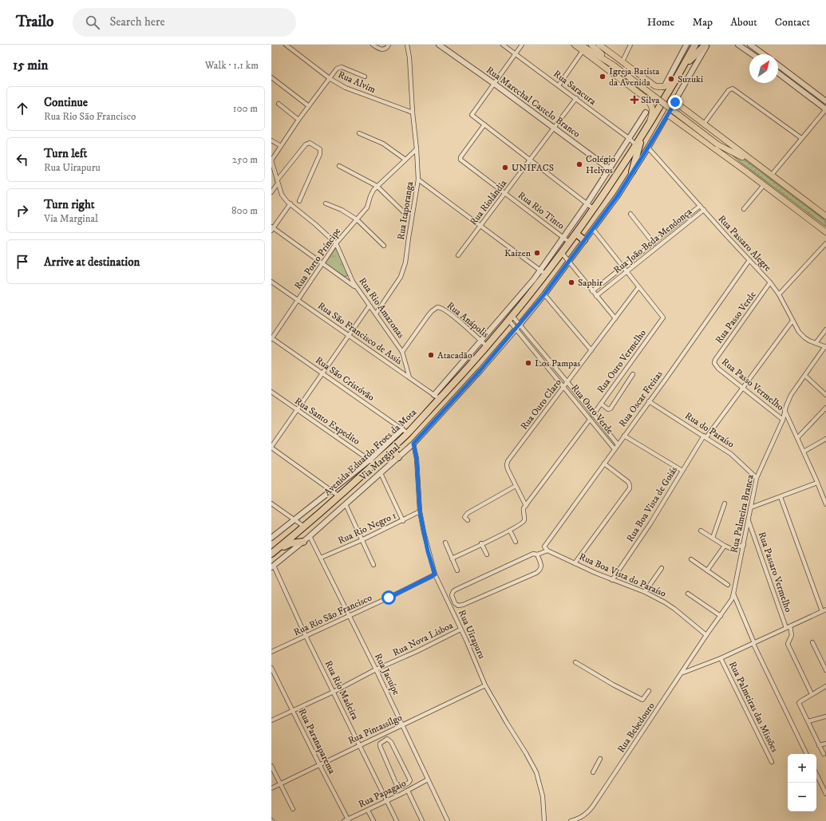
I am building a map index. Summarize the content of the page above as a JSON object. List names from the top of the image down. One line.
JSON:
{"streets":{"highway":["Avenida Eduardo Froes da Mota"],"street":["Rua Alvim","Rua Saracura","Rua Marechal Castelo Branco","Rua Riolândia","Rua Itaporanga","Rua Rio Tinto","Rua João Beda Mendonça","Rua Passaro Alegre","Rua Porto Príncipe","Rua Rio Amazonas","Rua Passo Verde","Rua Anápolis","Rua São Francisco de Assis","Rua Ouro Vermelho","Rua São Cristóvão","Rua Passo Vermelho","Rua Oscar Freitas","Rua Ouro Claro","Rua Ouro Verde","Rua Santo Expedito","Rua do Paraíso","Via Marginal","Rua Boa Vista de Goiás","Rua Palmeira Branca","Rua Rio Negro 1","Rua Passaro Vermelho","Rua Boa Vista do Paraíso","Rua Rio São Francisco","Rua Uirapuru","Rua Nova Lisboa","Rua Jacuípe","Rua Rio Madeira","Rua Palmeiras das Missões","Rua Bebedouro","Rua Pintassilgo","Rua Paranaparema","Rua Papagaio"]},"crossings":[["Rua Alvim","Rua Itaporanga"],["Rua Saracura","Rua Riolândia"],["Rua Saracura","Avenida Eduardo Froes da Mota"],["Rua Marechal Castelo Branco","Rua Riolândia"],["Rua Marechal Castelo Branco","Avenida Eduardo Froes da Mota"],["Rua Riolândia","Rua Rio Tinto"],["Rua Itaporanga","Rua Porto Príncipe"],["Rua Itaporanga","Rua Rio Amazonas"],["Rua Rio Tinto","Avenida Eduardo Froes da Mota"],["Rua João Beda Mendonça","Rua Passaro Alegre"],["Rua Passaro Alegre","Rua Passo Verde"],["Rua Passaro Alegre","Rua Oscar Freitas"],["Rua Passaro Alegre","Via Marginal"],["Rua Passaro Alegre","Rua Boa Vista de Goiás"],["Rua Passaro Alegre","Rua Palmeira Branca"],["Rua Porto Príncipe","Rua Rio Amazonas"],["Rua Porto Príncipe","Rua São Francisco de Assis"],["Rua Porto Príncipe","Rua São Cristóvão"],["Rua Rio Amazonas","Rua Anápolis"],["Rua Rio Amazonas","Rua São Francisco de Assis"],["Rua Passo Verde","Rua Passo Vermelho"],["Rua Anápolis","Avenida Eduardo Froes da Mota"],["Rua São Francisco de Assis","Avenida Eduardo Froes da Mota"],["Rua Ouro Vermelho","Rua Ouro Claro"],["Rua Ouro Vermelho","Rua Ouro Verde"],["Rua São Cristóvão","Avenida Eduardo Froes da Mota"],["Rua Passo Vermelho","Rua Boa Vista de Goiás"],["Rua Passo Vermelho","Rua Palmeira Branca"],["Rua Oscar Freitas","Rua Ouro Verde"],["Rua Oscar Freitas","Rua do Paraíso"],["Rua Oscar Freitas","Rua Boa Vista do Paraíso"],["Rua Ouro Claro","Rua Ouro Verde"],["Rua Ouro Verde","Avenida Eduardo Froes da Mota"],["Rua Ouro Verde","Via Marginal"],["Rua Santo Expedito","Avenida Eduardo Froes da Mota"],["Rua do Paraíso","Rua Boa Vista de Goiás"],["Rua do Paraíso","Rua Palmeira Branca"],["Via Marginal","Rua Uirapuru"],["Via Marginal","Rua Jacuípe"],["Via Marginal","Rua Rio Madeira"],["Rua Boa Vista de Goiás","Rua Boa Vista do Paraíso"],["Rua Palmeira Branca","Rua Passaro Vermelho"],["Rua Palmeira Branca","Rua Boa Vista do Paraíso"],["Rua Palmeira Branca","Rua Bebedouro"],["Rua Rio Negro 1","Rua Uirapuru"],["Rua Rio Negro 1","Rua Jacuípe"],["Rua Boa Vista do Paraíso","Rua Bebedouro"],["Rua Rio São Francisco","Rua Uirapuru"],["Rua Rio São Francisco","Rua Jacuípe"],["Rua Rio São Francisco","Rua Rio Madeira"],["Rua Uirapuru","Rua Nova Lisboa"],["Rua Uirapuru","Rua Pintassilgo"],["Rua Nova Lisboa","Rua Jacuípe"],["Rua Nova Lisboa","Rua Rio Madeira"],["Rua Nova Lisboa","Rua Paranaparema"],["Rua Jacuípe","Rua Pintassilgo"],["Rua Jacuípe","Rua Papagaio"],["Rua Rio Madeira","Rua Pintassilgo"],["Rua Rio Madeira","Rua Papagaio"],["Rua Pintassilgo","Rua Paranaparema"],["Rua Paranaparema","Rua Papagaio"]],"places":{"other":["Igreja Batista da Avenida","Suzuki","Colégio Helyos","UNIFACS","Kaizen","Saphir","Atacadão","Los Pampas"],"health":["Silva"]},"north":"top right","page":{"header":"Trailo","search":"Search here","nav":["Home","Map","About","Contact"],"heading":["15 min","Walk · 1.1 km"],"list":[["Continue","Rua Rio São Francisco","100 m"],["Turn left","Rua Uirapuru","250 m"],["Turn right","Via Marginal","800 m"],"Arrive at destination"],"map_buttons":["+","−"]}}
